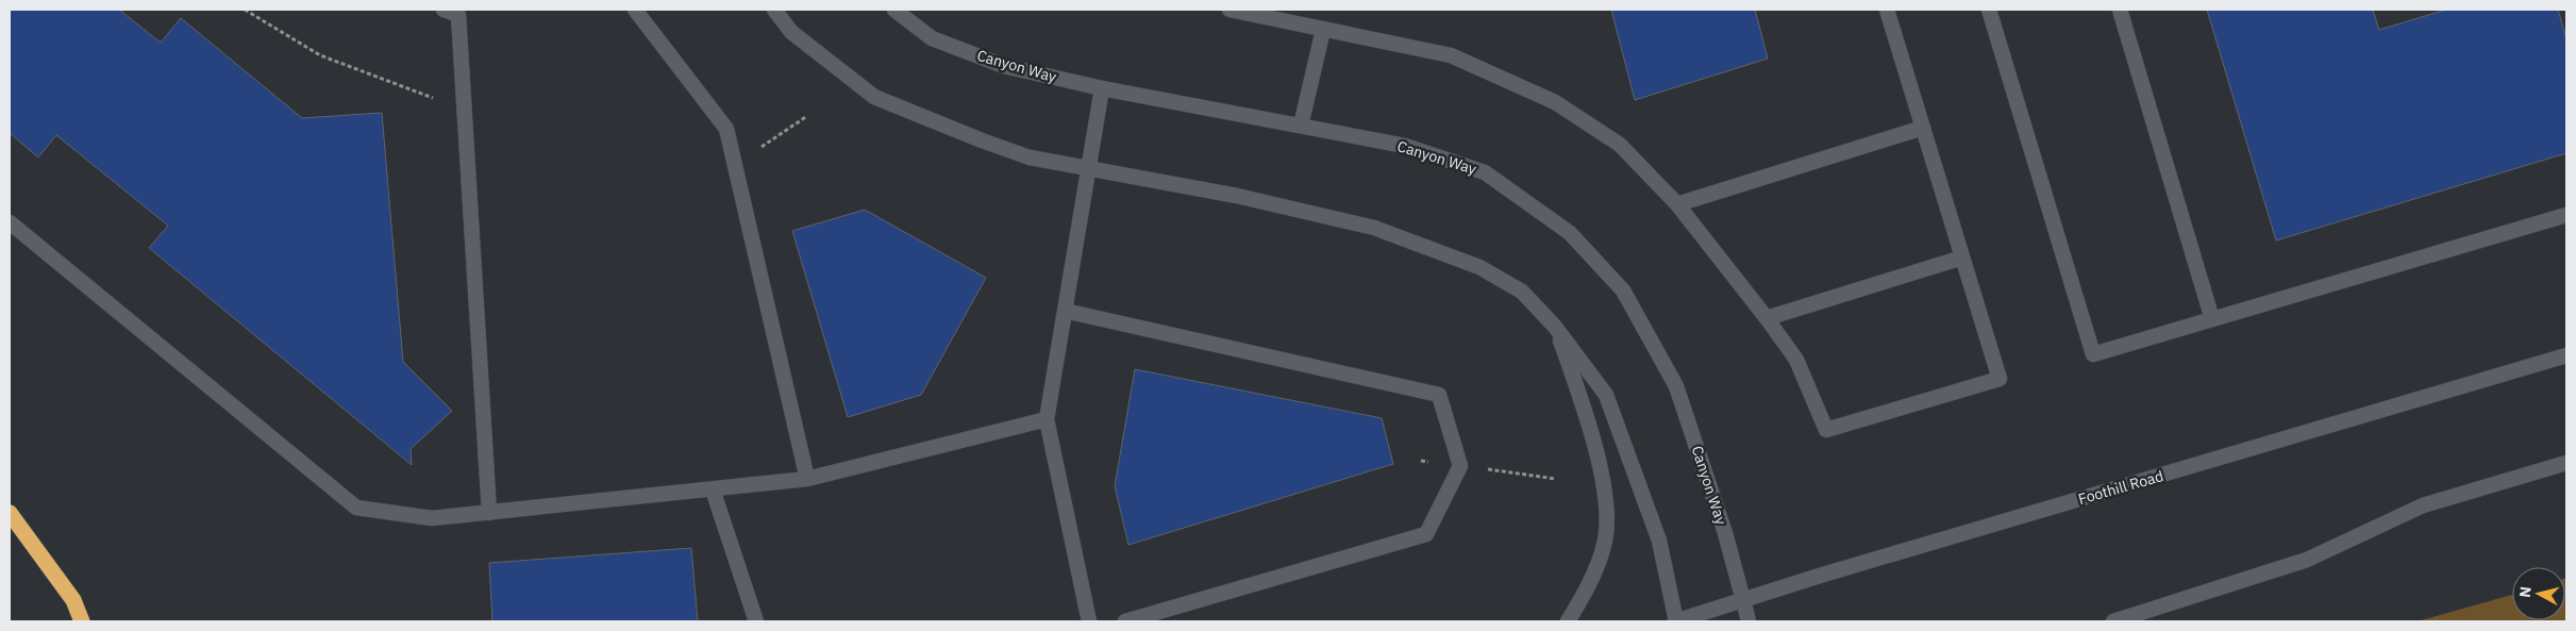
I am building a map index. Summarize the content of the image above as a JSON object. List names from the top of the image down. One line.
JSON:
{"streets":{"street":["Canyon Way","Foothill Road"]},"crossings":[["Canyon Way","Foothill Road"]],"north":"left"}
